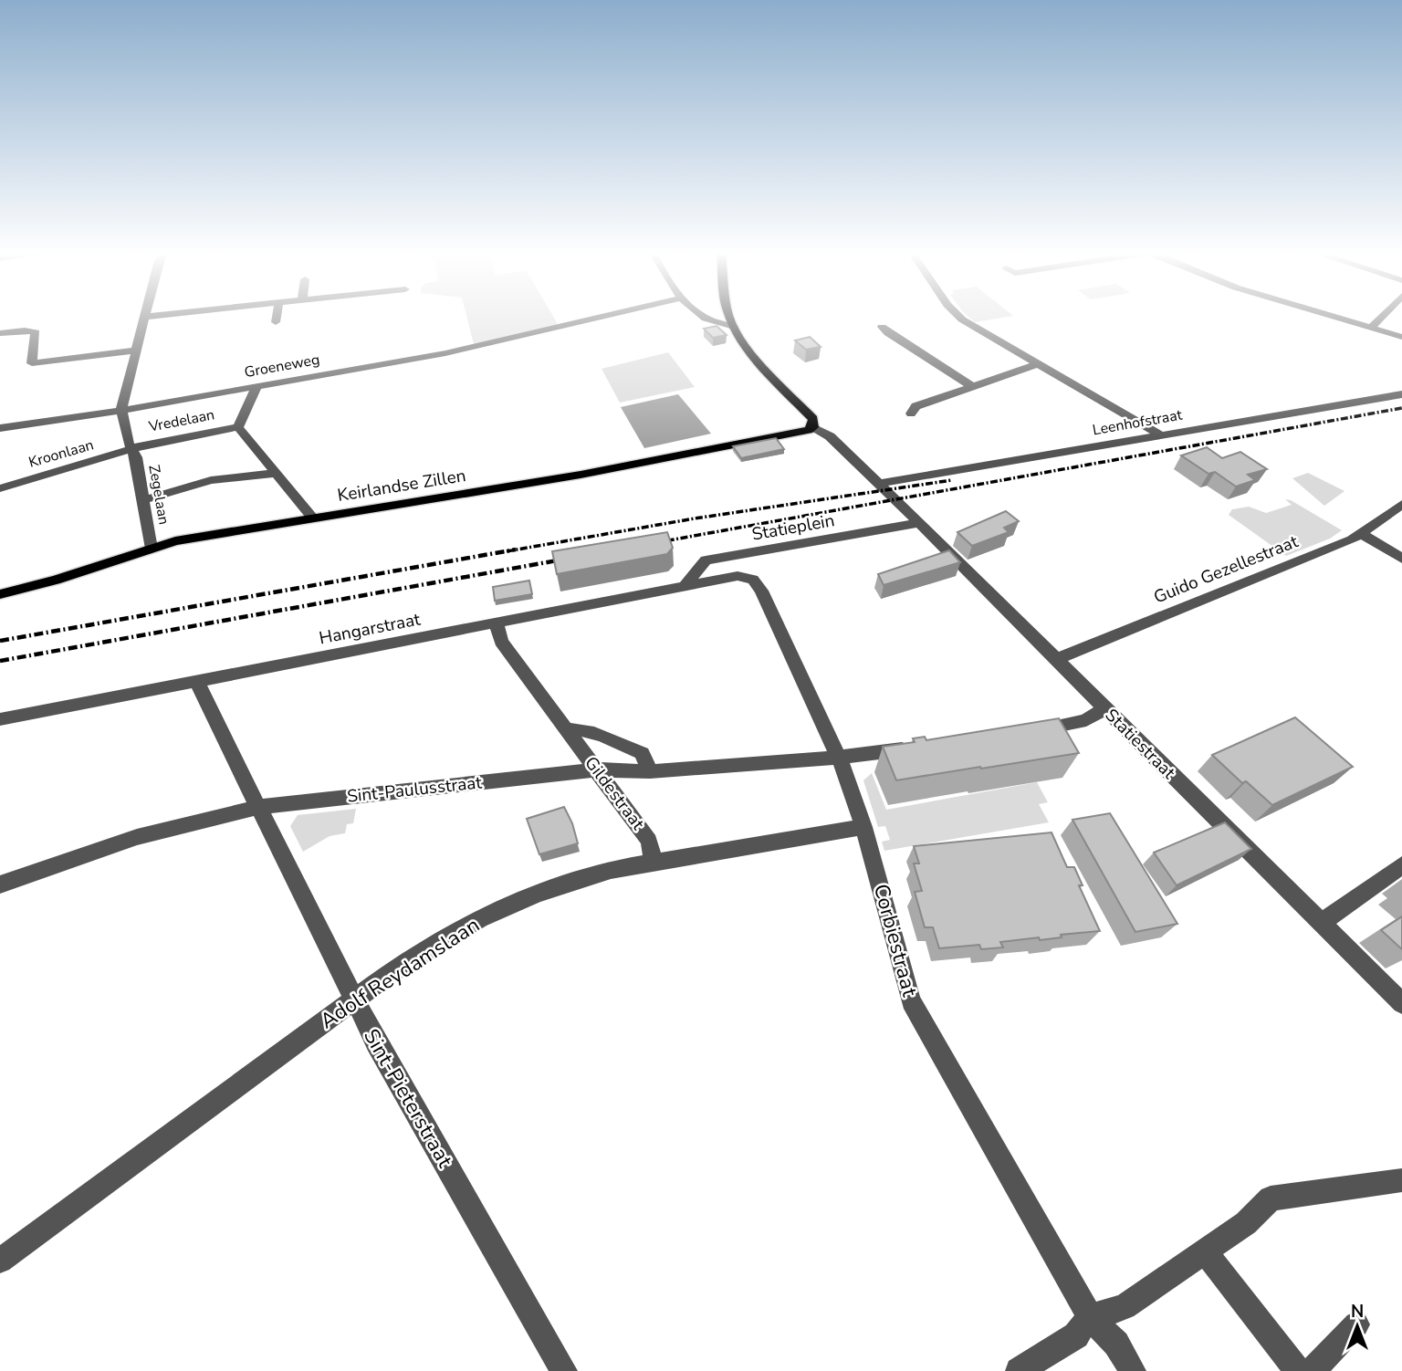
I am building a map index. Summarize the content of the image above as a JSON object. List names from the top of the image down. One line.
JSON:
{"streets":{"main road":["Keirlandse Zillen"],"street":["Groeneweg","Vredelaan","Leenhofstraat","Kroonlaan","Zegelaan","Statieplein","Guido Gezellestraat","Hangarstraat","Statiestraat","Sint-Paulusstraat","Gildestraat","Corbiestraat","Adolf Reydamslaan","Sint-Pieterstraat"]},"crossings":[["Groeneweg","Vredelaan"],["Groeneweg","Zegelaan"],["Vredelaan","Kroonlaan"],["Vredelaan","Keirlandse Zillen"],["Vredelaan","Zegelaan"],["Leenhofstraat","Statiestraat"],["Kroonlaan","Zegelaan"],["Keirlandse Zillen","Zegelaan"],["Keirlandse Zillen","Statiestraat"],["Statieplein","Hangarstraat"],["Statieplein","Statiestraat"],["Statieplein","Corbiestraat"],["Guido Gezellestraat","Statiestraat"],["Hangarstraat","Gildestraat"],["Hangarstraat","Corbiestraat"],["Hangarstraat","Sint-Pieterstraat"],["Sint-Paulusstraat","Gildestraat"],["Sint-Paulusstraat","Corbiestraat"],["Sint-Paulusstraat","Sint-Pieterstraat"],["Gildestraat","Adolf Reydamslaan"],["Corbiestraat","Adolf Reydamslaan"],["Adolf Reydamslaan","Sint-Pieterstraat"]],"north":"top"}
